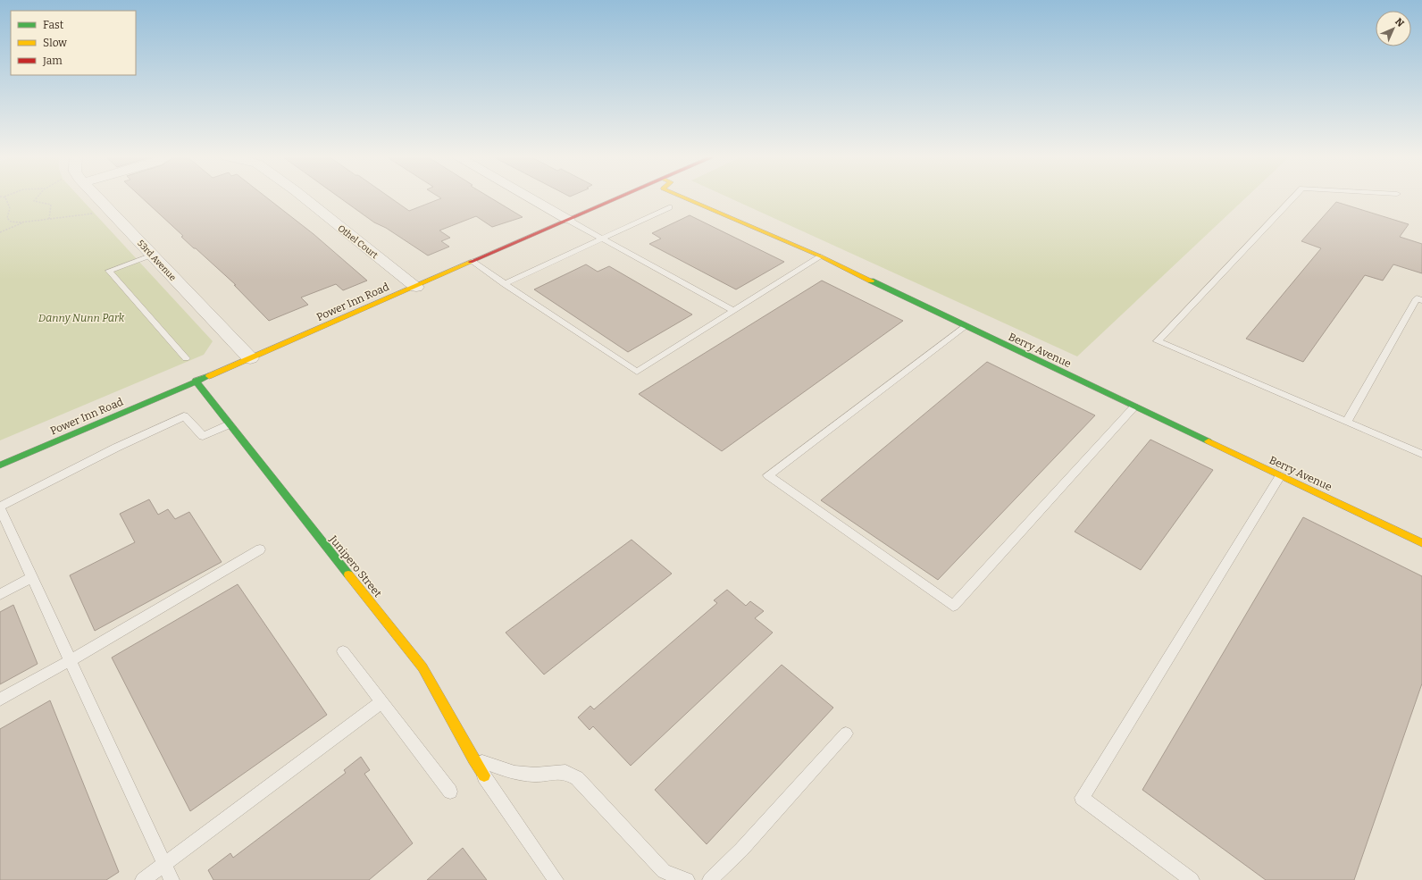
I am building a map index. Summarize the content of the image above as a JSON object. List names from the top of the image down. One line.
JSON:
{"streets":{"street":["Othel Court","53rd Avenue","Power Inn Road","Berry Avenue","Junipero Street"]},"crossings":[["Othel Court","Power Inn Road"],["53rd Avenue","Power Inn Road"],["Power Inn Road","Junipero Street"]],"parks":["Danny Nunn Park"],"legend":["Fast","Slow","Jam"],"north":"top right"}
